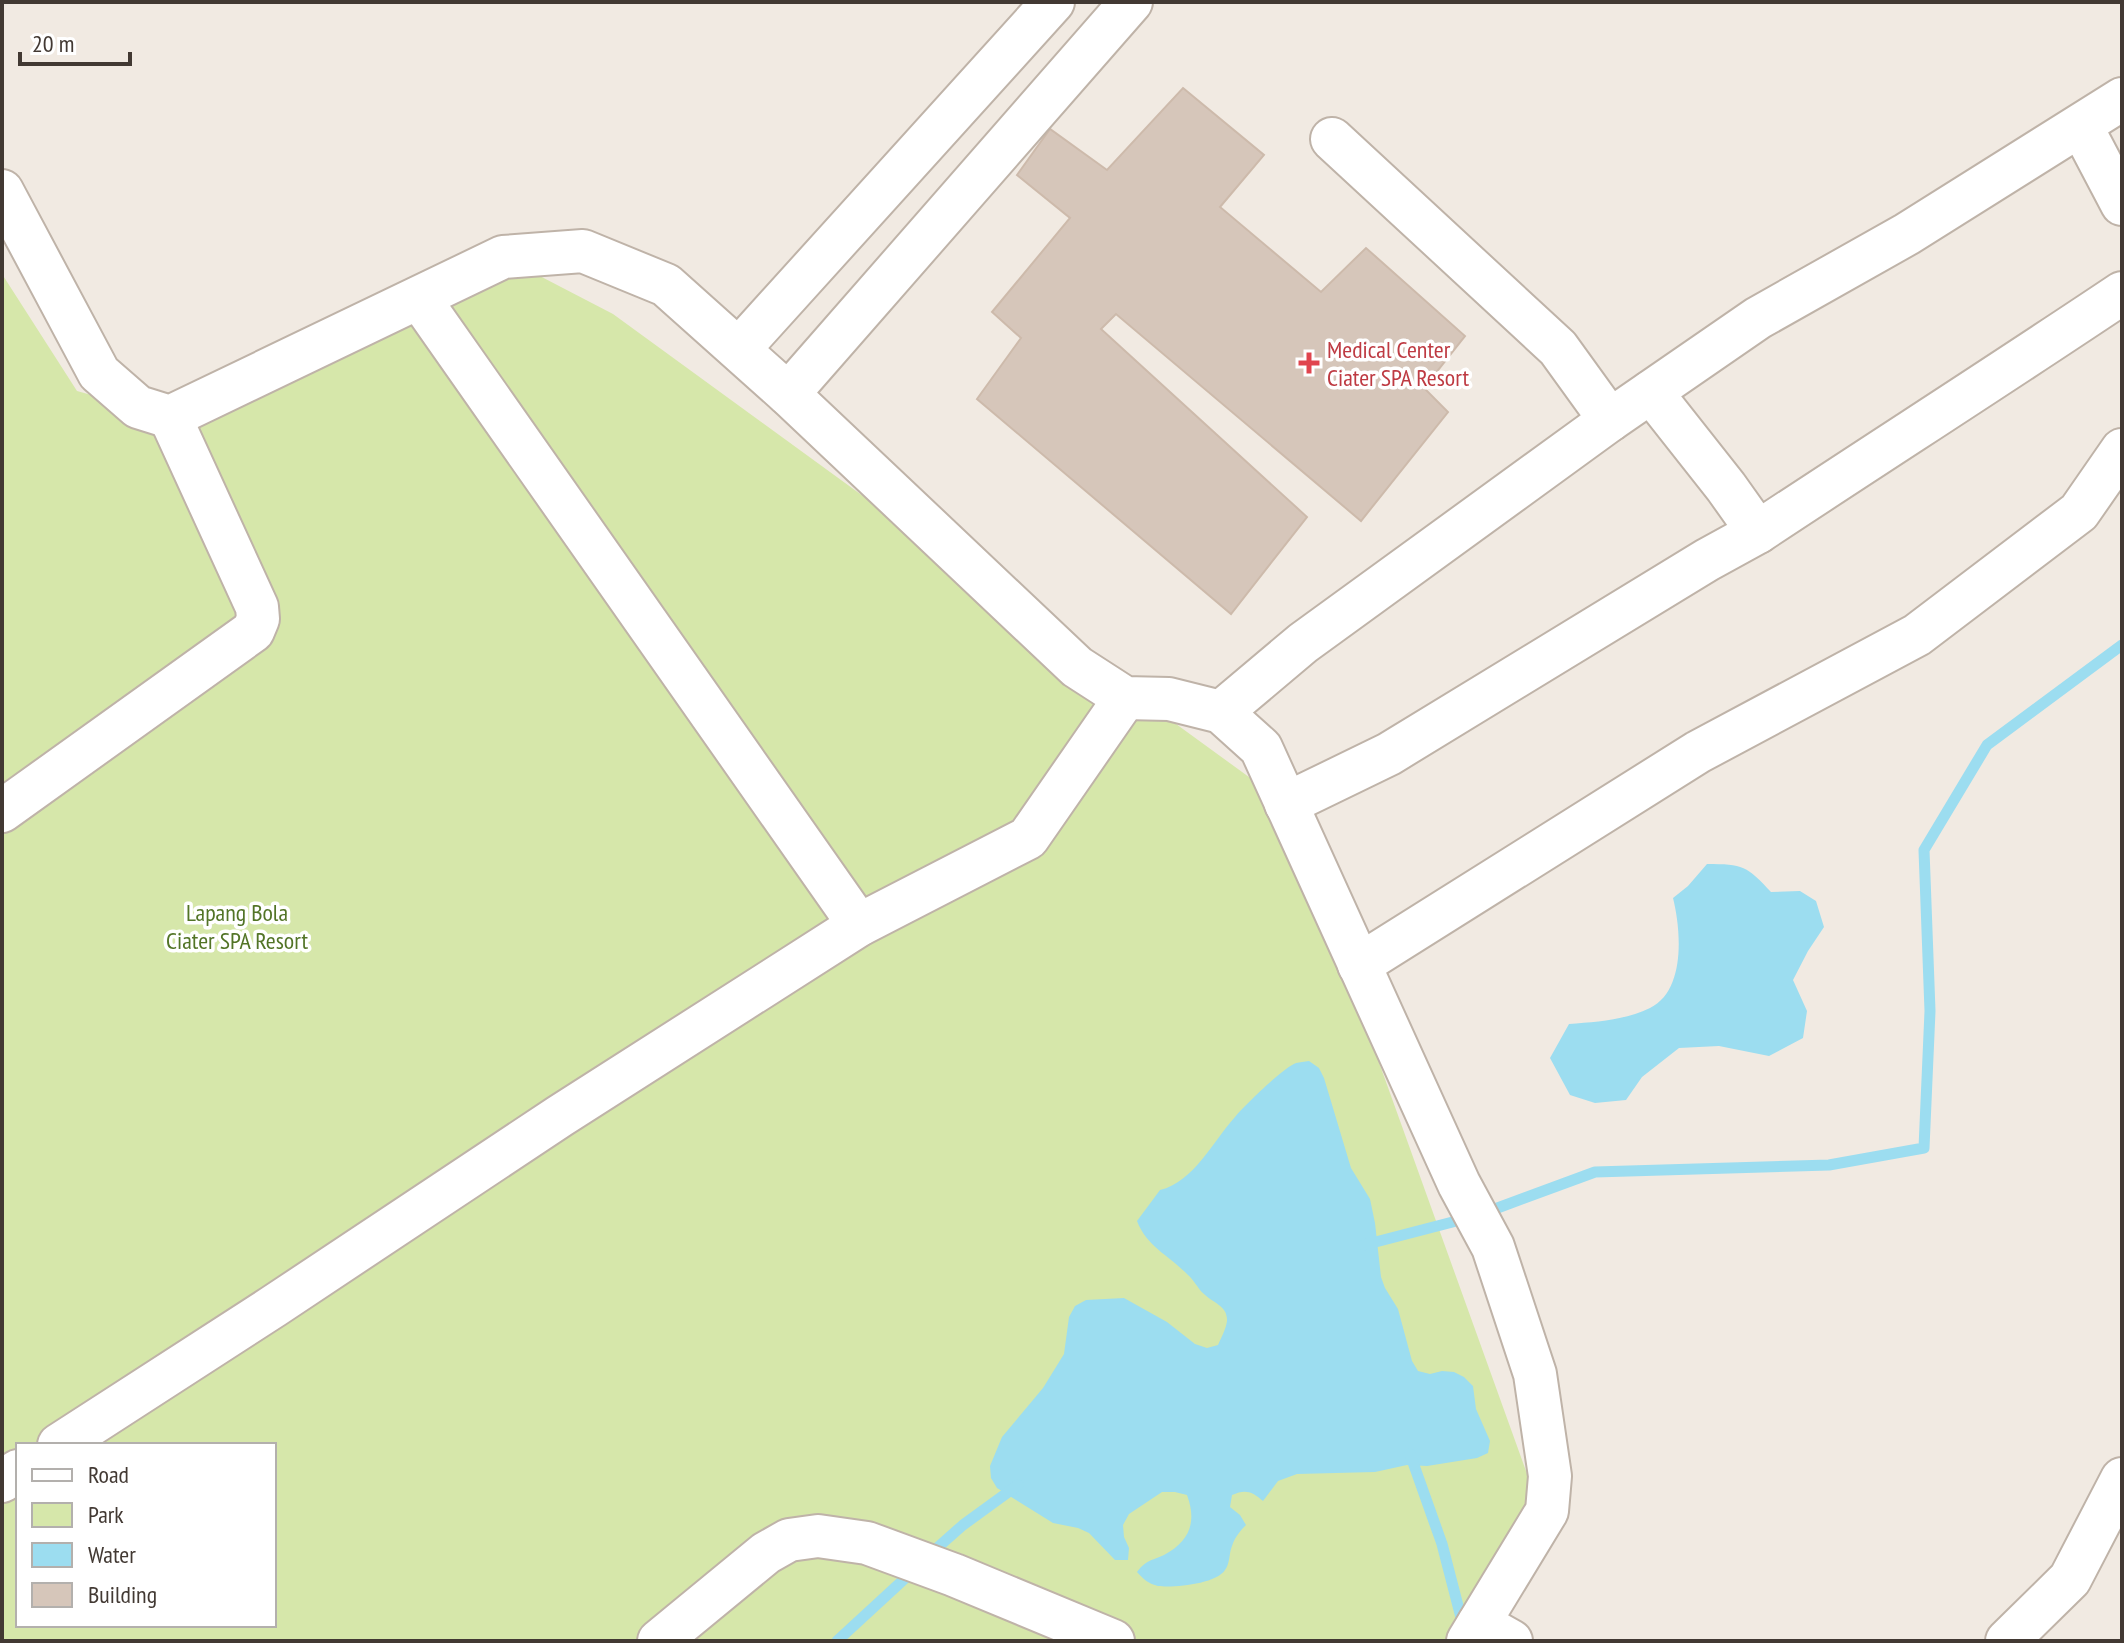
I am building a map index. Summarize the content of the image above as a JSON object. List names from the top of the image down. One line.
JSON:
{"parks":["Lapang Bola Ciater SPA Resort"],"places":{"health":["Medical Center Ciater SPA Resort"]},"legend":["Road","Park","Water","Building"],"scale_bar":"20 m"}
